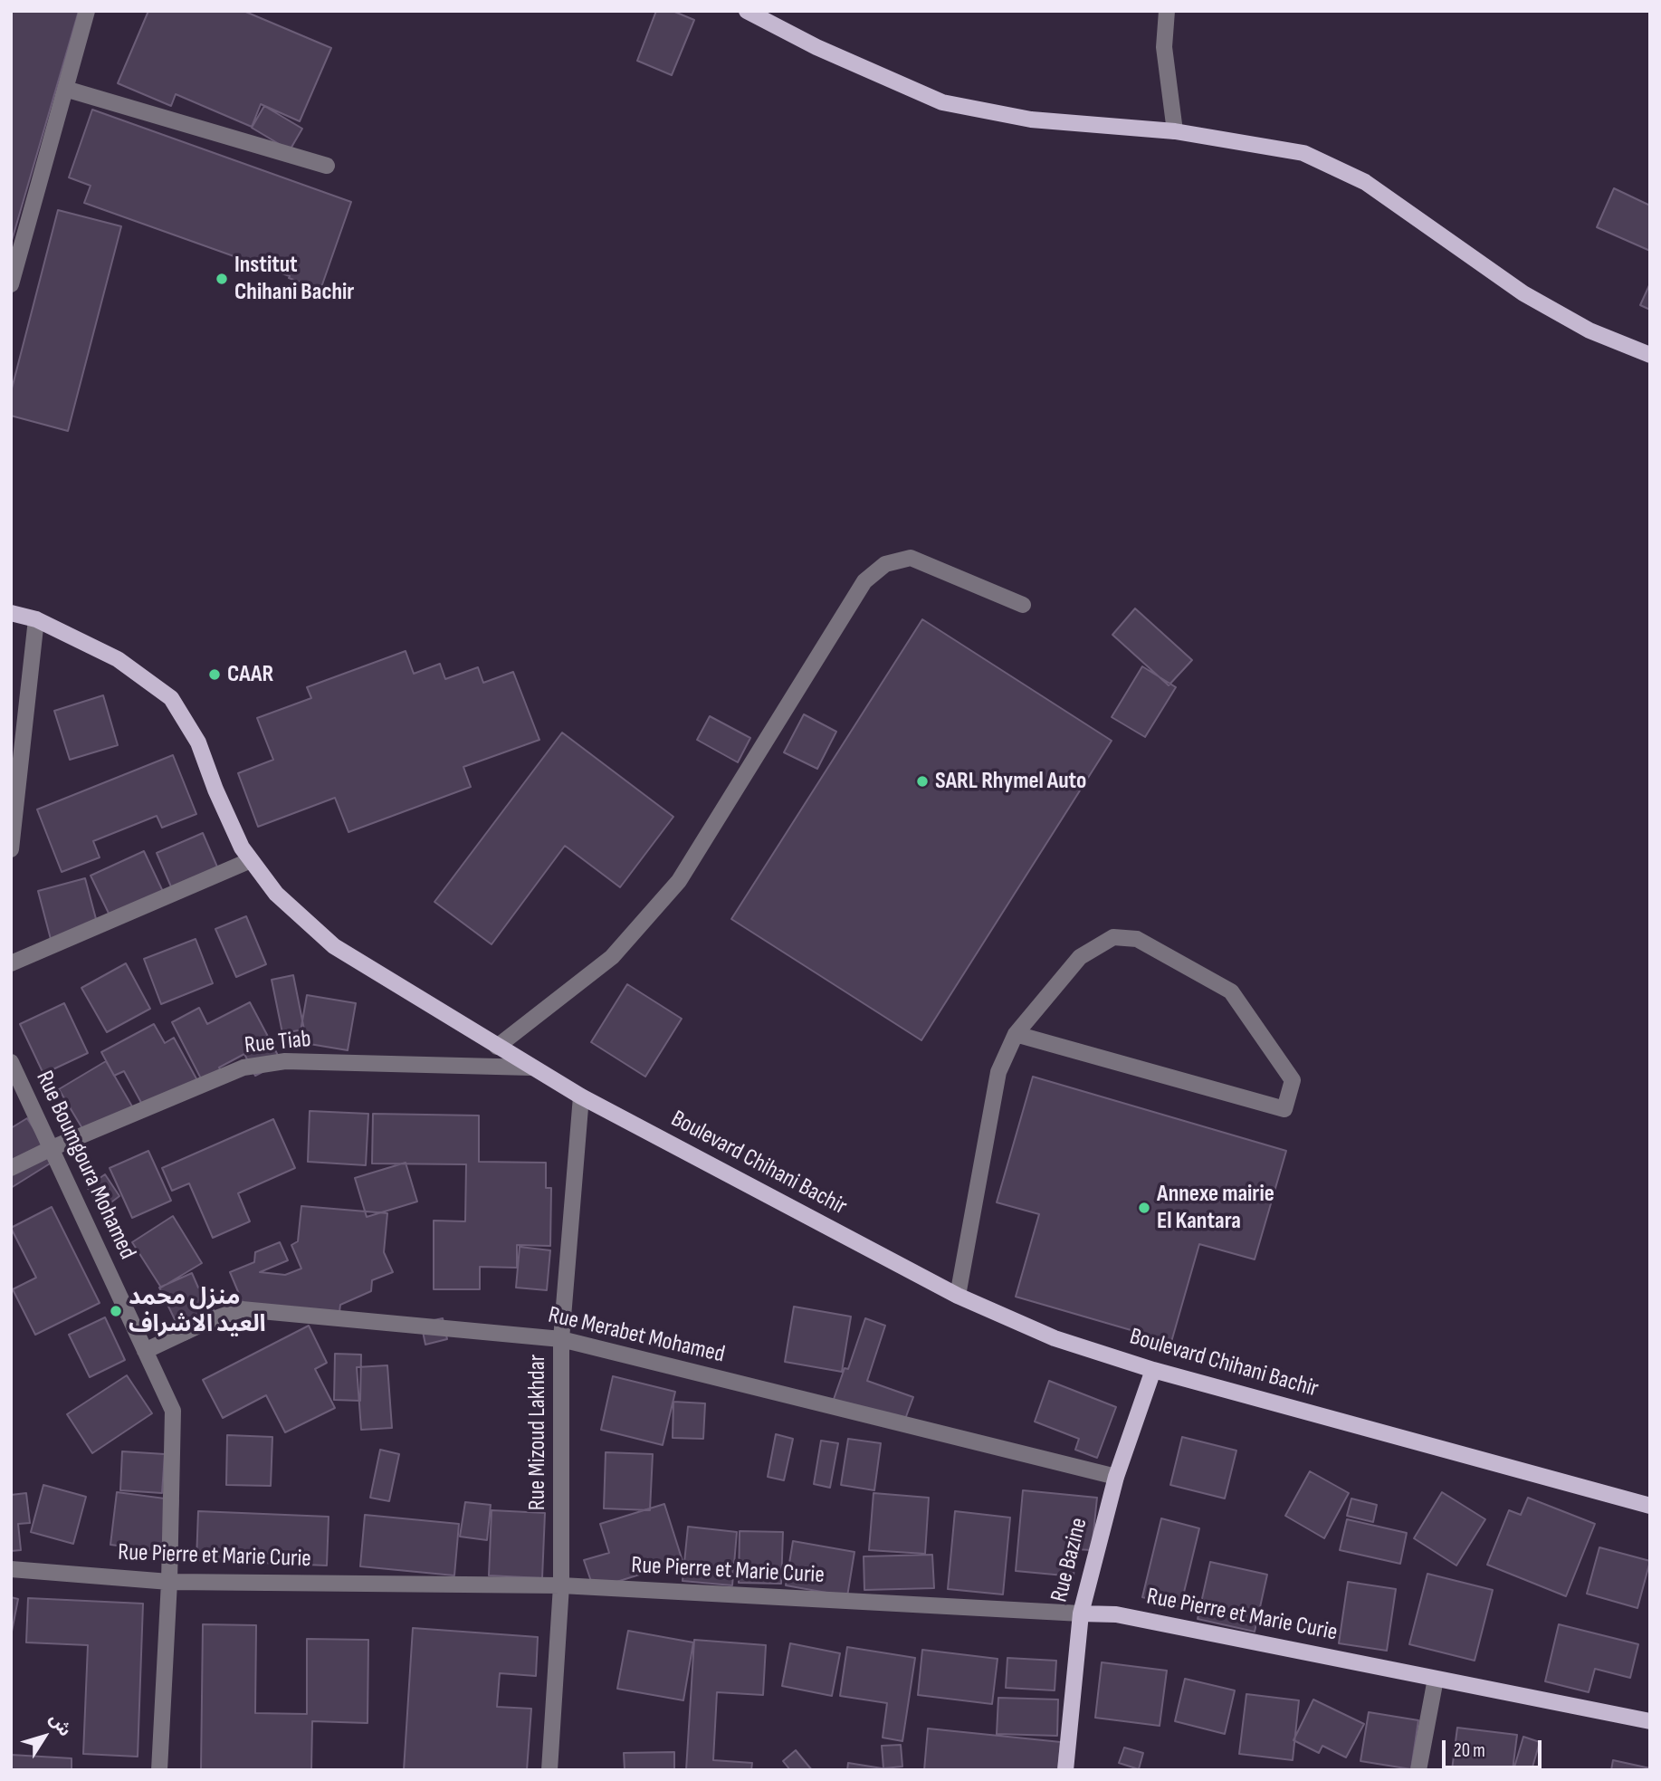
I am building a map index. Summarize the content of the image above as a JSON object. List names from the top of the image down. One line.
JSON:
{"streets":{"main road":["Boulevard Chihani Bachir","Rue Pierre et Marie Curie","Rue Bazine"],"street":["Rue Tiab","Rue Boumgoura Mohamed","Rue Merabet Mohamed","Rue Mizoud Lakhdar"]},"crossings":[["Rue Tiab","Boulevard Chihani Bachir"],["Rue Tiab","Rue Boumgoura Mohamed"],["Boulevard Chihani Bachir","Rue Mizoud Lakhdar"],["Boulevard Chihani Bachir","Rue Bazine"],["Rue Boumgoura Mohamed","Rue Merabet Mohamed"],["Rue Boumgoura Mohamed","Rue Pierre et Marie Curie"],["Rue Merabet Mohamed","Rue Mizoud Lakhdar"],["Rue Merabet Mohamed","Rue Bazine"],["Rue Mizoud Lakhdar","Rue Pierre et Marie Curie"],["Rue Pierre et Marie Curie","Rue Bazine"]],"places":["Institut Chihani Bachir","CAAR","SARL Rhymel Auto","Annexe mairie El Kantara","منزل محمد العيد الاشراف"],"scale_bar":"20 m","north":"top right"}
